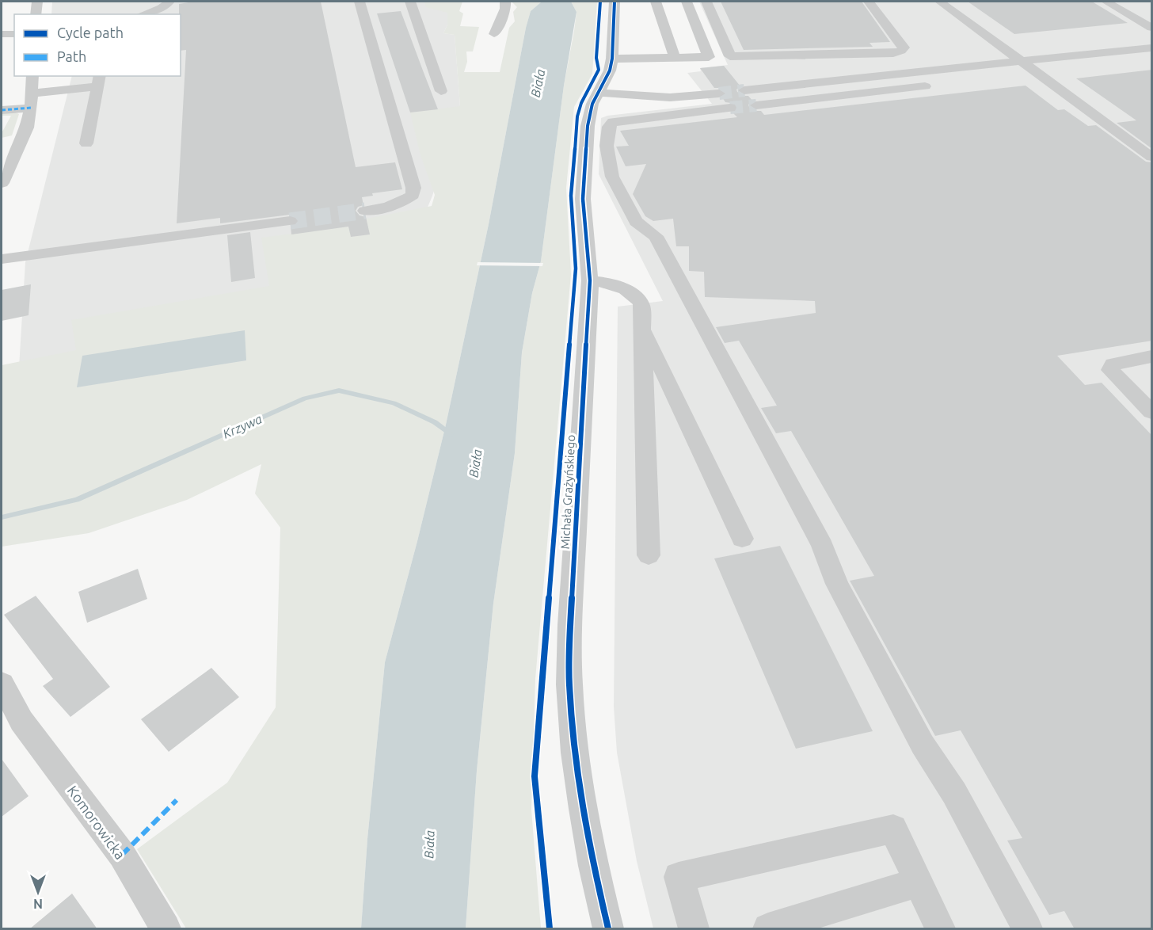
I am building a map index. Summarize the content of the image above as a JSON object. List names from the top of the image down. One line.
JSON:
{"streets":{"street":["Michała Grażyńskiego","Komorowicka"]},"water":["Biała","Krzywa"],"legend":["Cycle path","Path"],"north":"bottom"}
